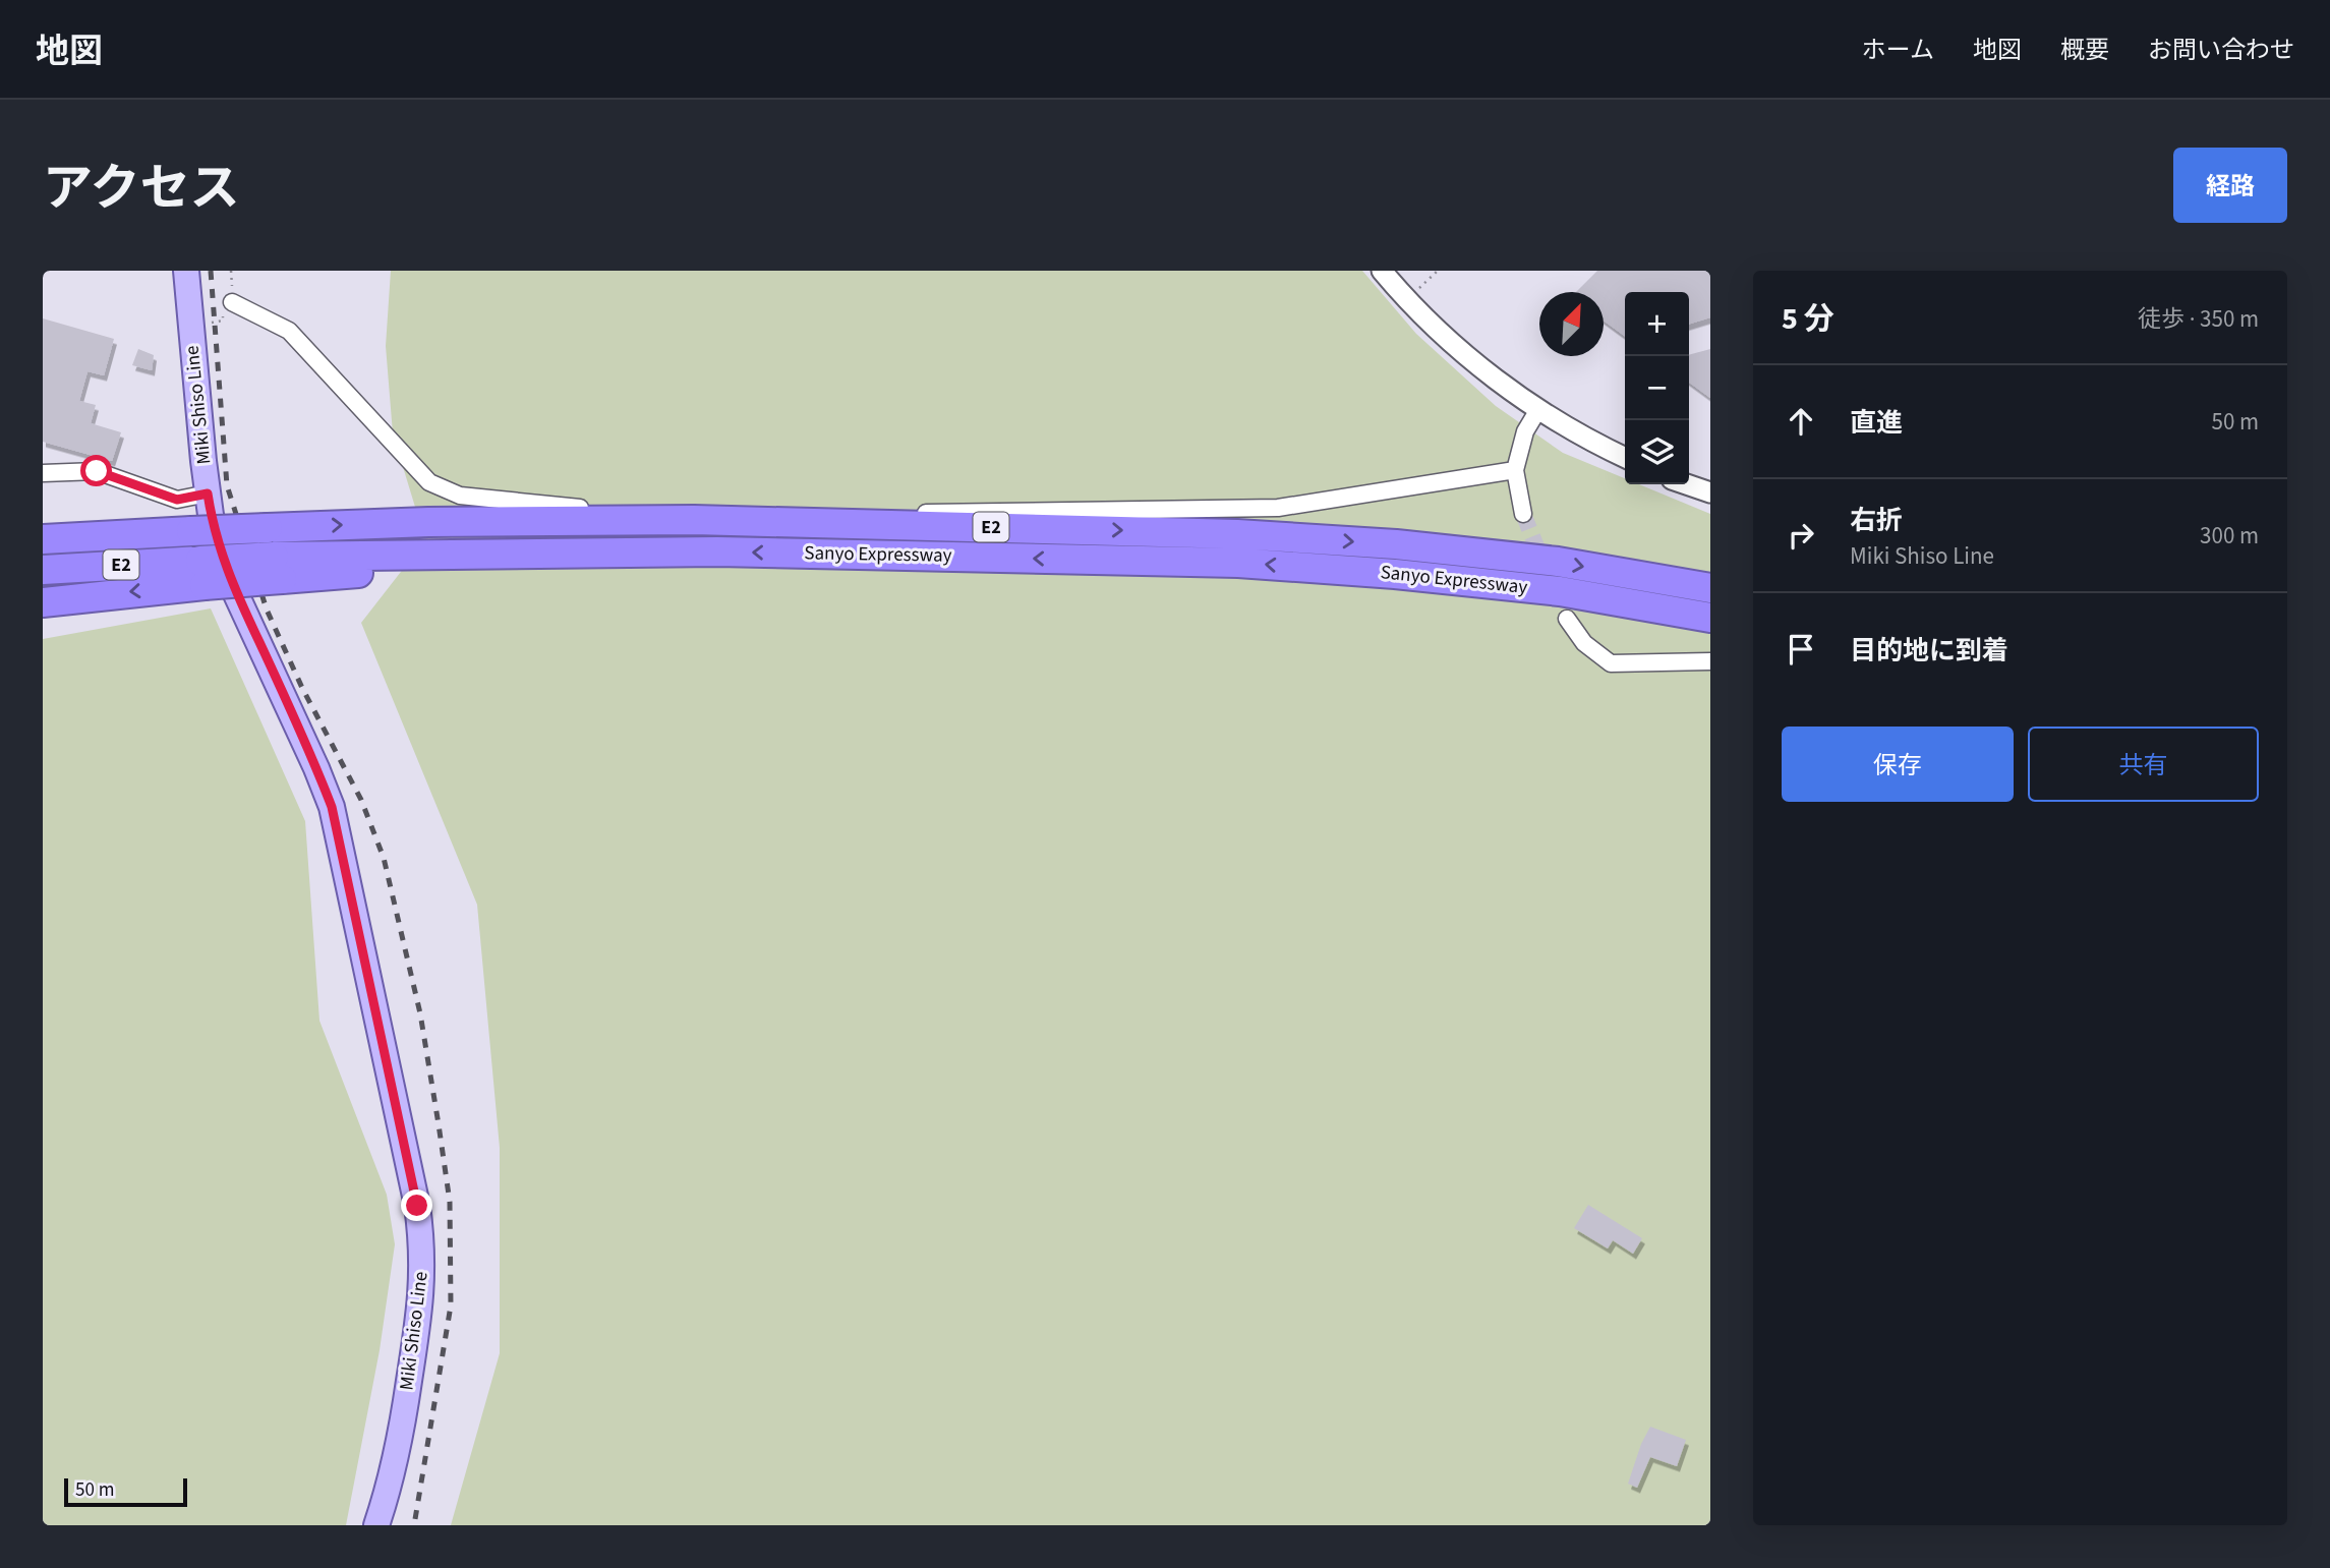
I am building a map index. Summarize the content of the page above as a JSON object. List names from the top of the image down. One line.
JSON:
{"streets":{"highway":["E2","Sanyo Expressway"],"main road":["Miki Shiso Line"]},"crossings":[["E2","Sanyo Expressway"]],"scale_bar":"50 m","north":"top right","page":{"header":"地図","nav":["ホーム","地図","概要","お問い合わせ"],"title":"アクセス","buttons":["経路",["保存","共有"]],"heading":["5 分","徒歩 · 350 m"],"map_buttons":["+","−"],"list":[["直進","50 m"],["右折","Miki Shiso Line","300 m"],"目的地に到着"],"scale":"50 m"}}
